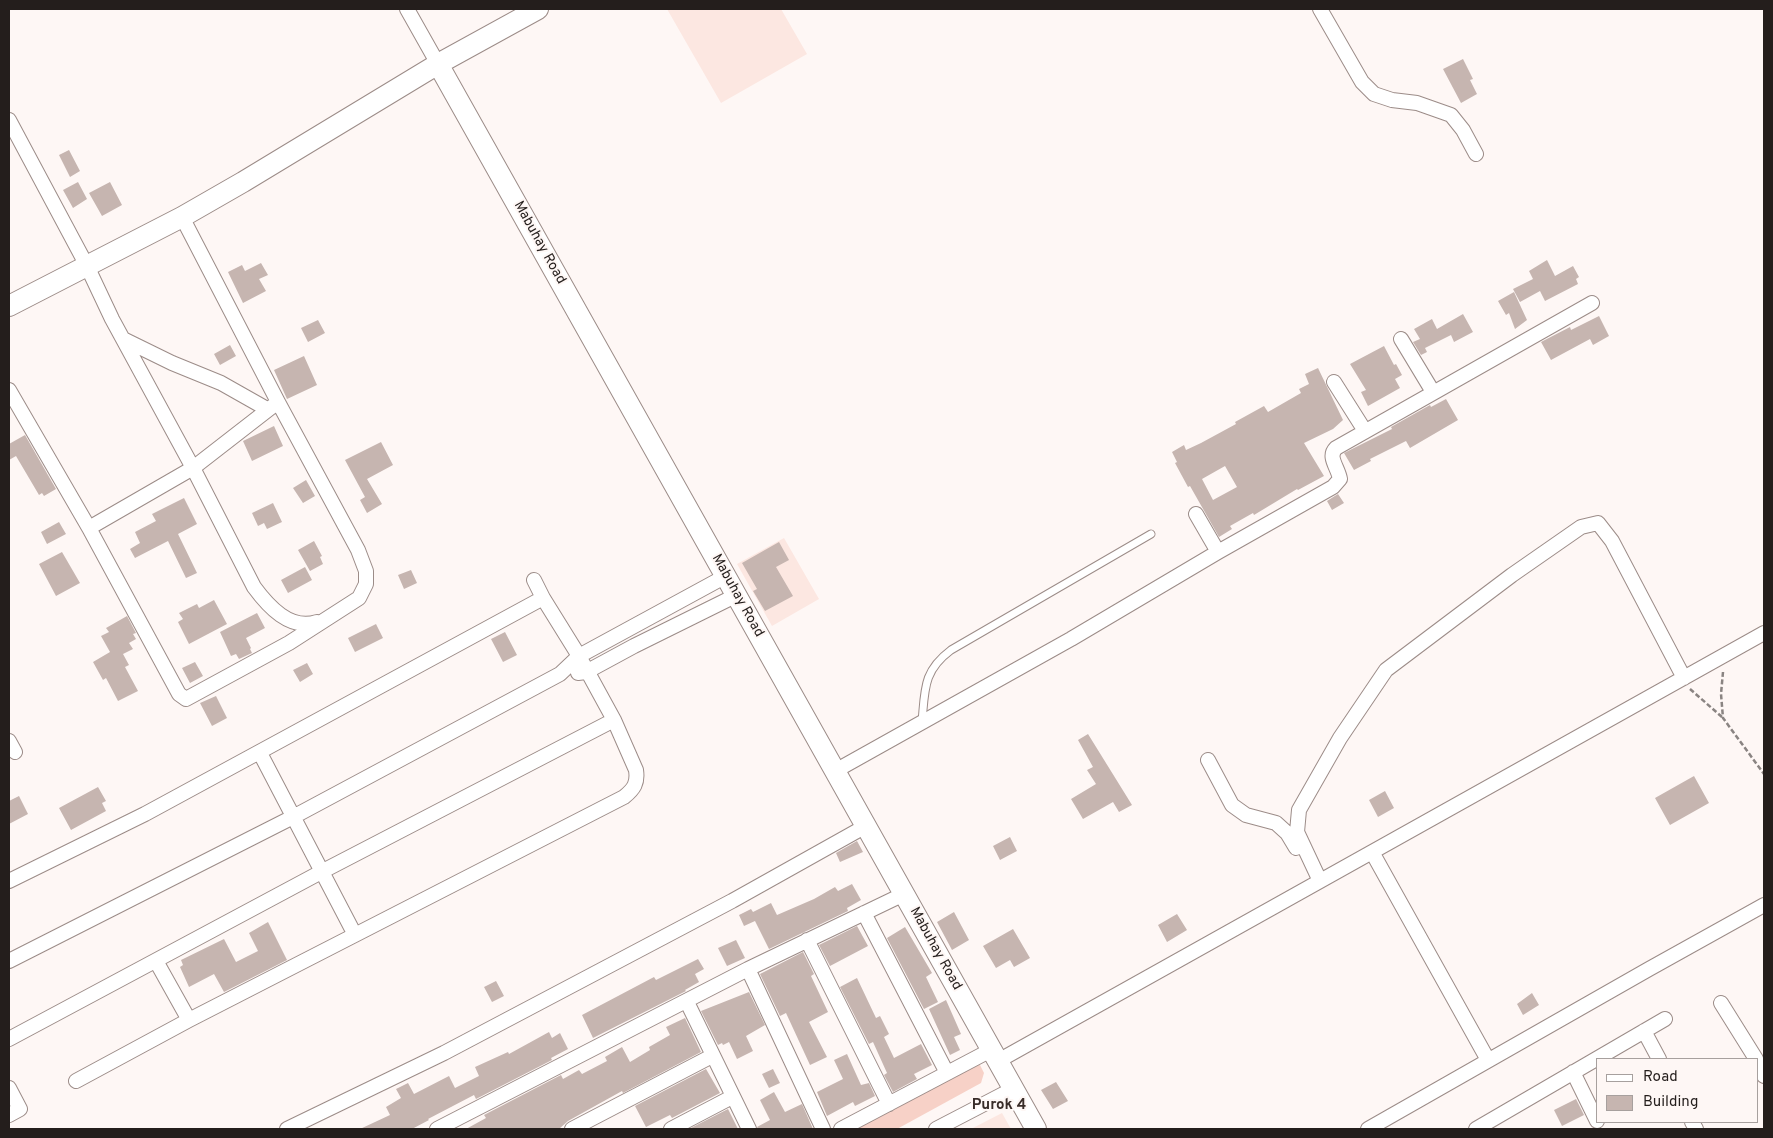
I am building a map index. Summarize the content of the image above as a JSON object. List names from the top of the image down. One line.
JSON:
{"streets":{"street":["Mabuhay Road"]},"districts":["Purok 4"],"legend":["Road","Building"]}
